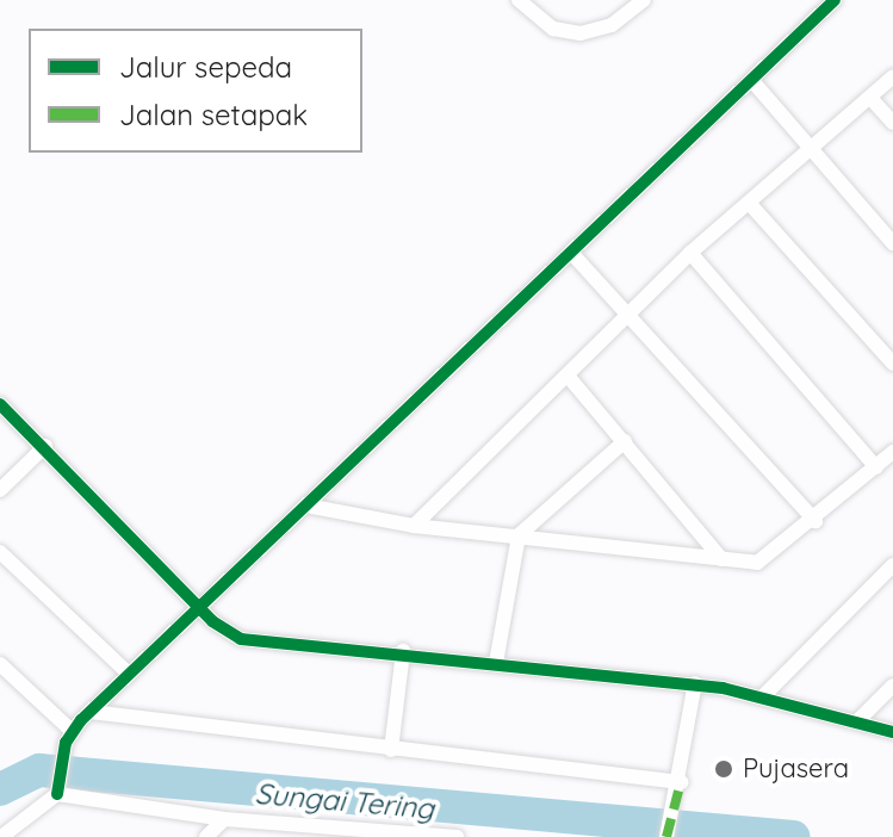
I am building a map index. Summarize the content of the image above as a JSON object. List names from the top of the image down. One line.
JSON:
{"water":["Sungai Tering"],"places":["Pujasera"],"legend":["Jalur sepeda","Jalan setapak"]}
